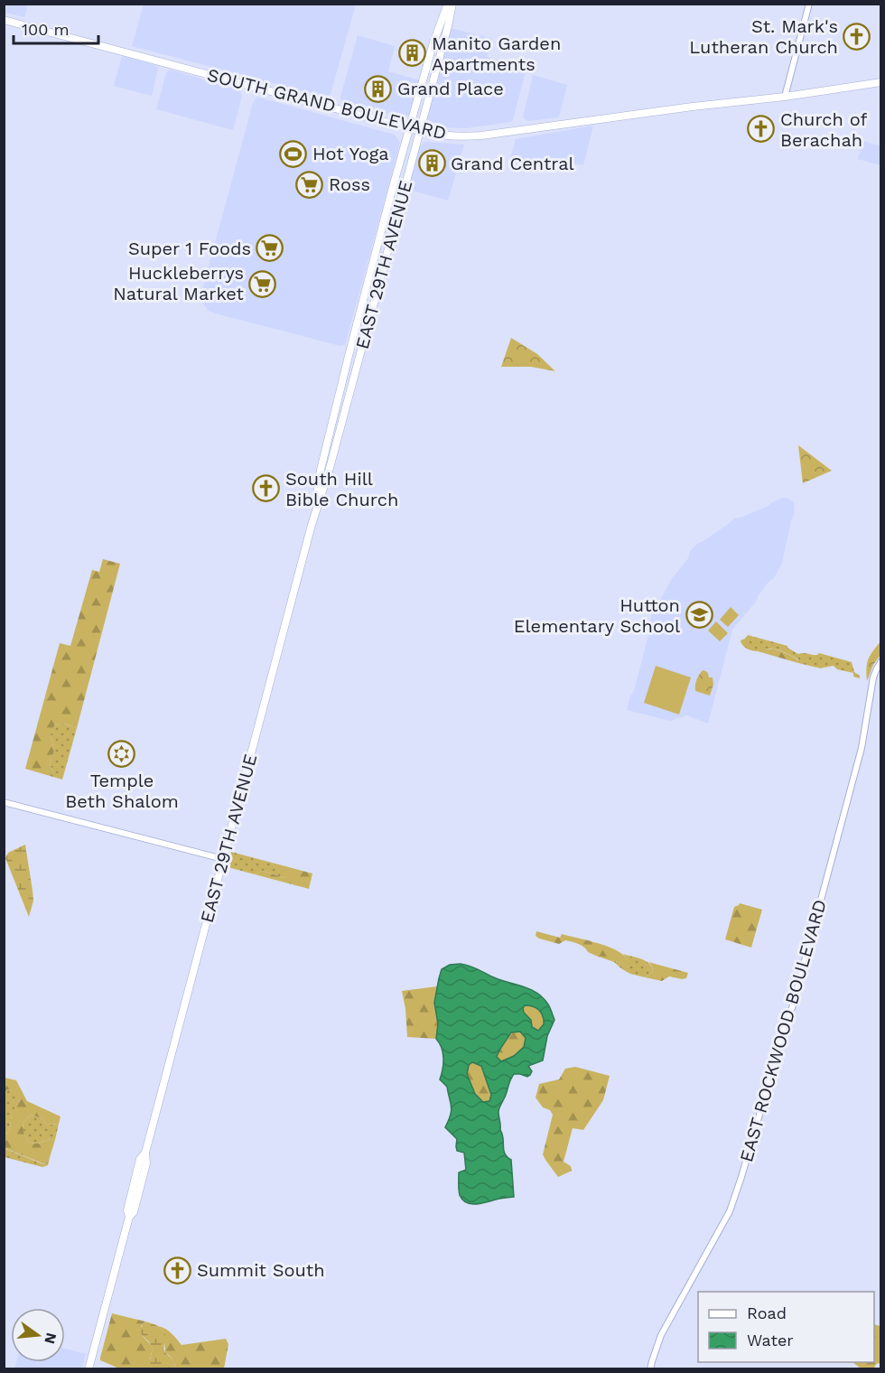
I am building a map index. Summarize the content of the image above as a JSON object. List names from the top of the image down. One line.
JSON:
{"streets":{"main road":["SOUTH GRAND BOULEVARD","EAST 29TH AVENUE"],"street":["EAST ROCKWOOD BOULEVARD"]},"crossings":[["SOUTH GRAND BOULEVARD","EAST 29TH AVENUE"]],"places":{"church":["St. Mark's Lutheran Church","Church of Berachah","South Hill Bible Church","Summit South"],"building":["Manito Garden Apartments","Grand Place","Grand Central"],"sports":["Hot Yoga"],"supermarket":["Ross","Super 1 Foods","Huckleberrys Natural Market"],"school or university":["Hutton Elementary School"],"synagogue":["Temple Beth Shalom"]},"legend":["Road","Water"],"scale_bar":"100 m","north":"right"}
